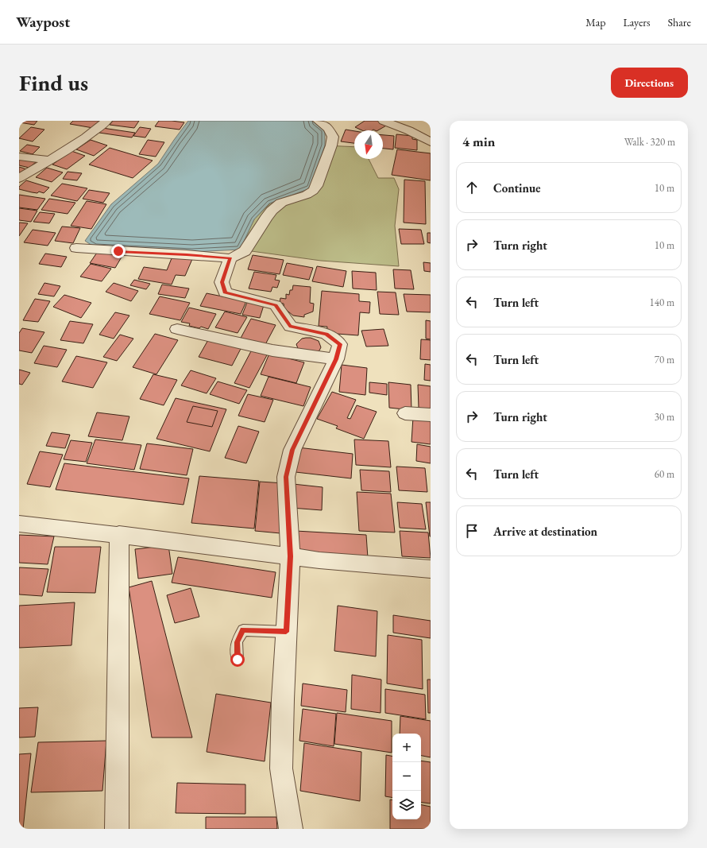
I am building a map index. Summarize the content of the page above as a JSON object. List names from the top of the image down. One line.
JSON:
{"north":"bottom","page":{"header":"Waypost","nav":["Map","Layers","Share"],"buttons":"Directions","title":"Find us","heading":["4 min","Walk · 320 m"],"list":[["Continue","10 m"],["Turn right","10 m"],["Turn left","140 m"],["Turn left","70 m"],["Turn right","30 m"],["Turn left","60 m"],"Arrive at destination"],"map_buttons":["+","−"]}}
